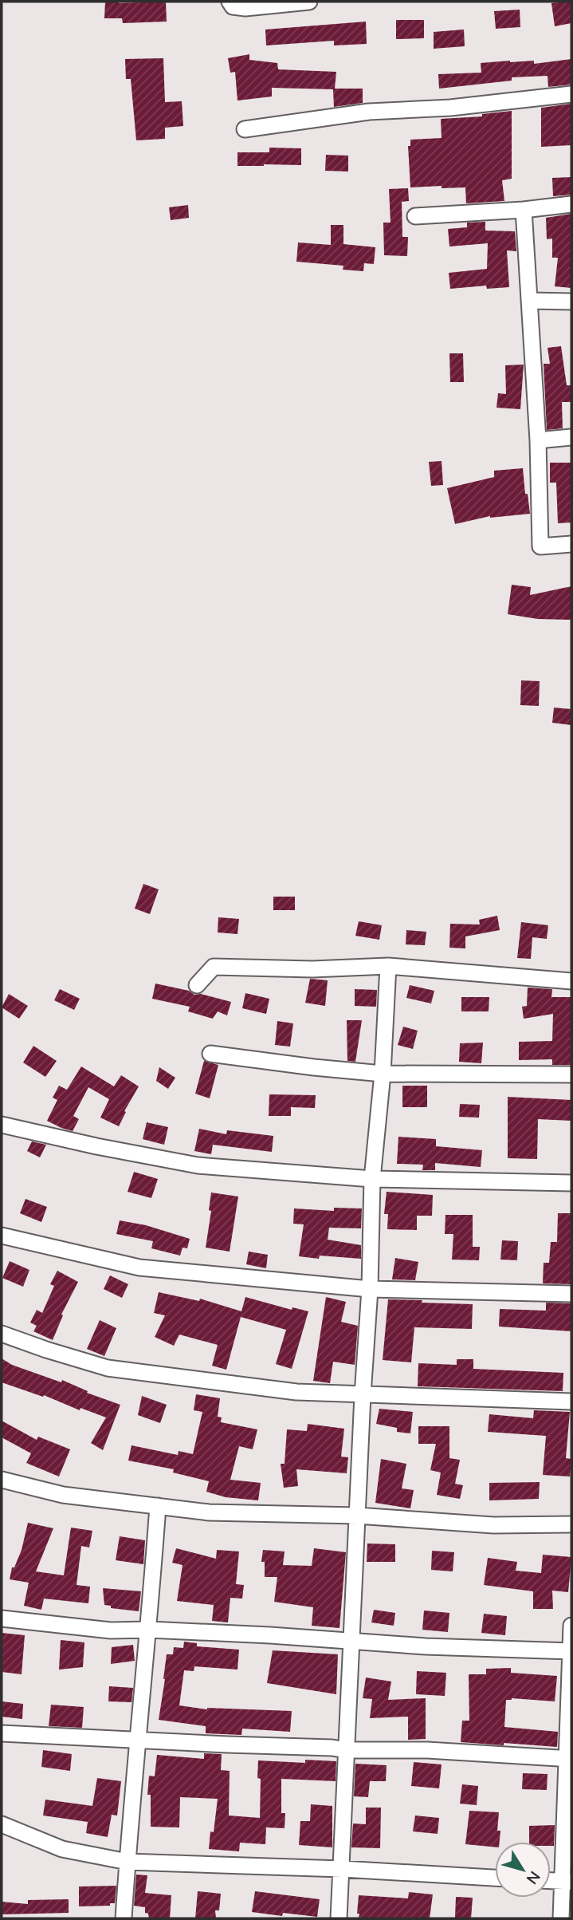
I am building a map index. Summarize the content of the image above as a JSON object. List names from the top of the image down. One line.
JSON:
{"north":"bottom right"}
